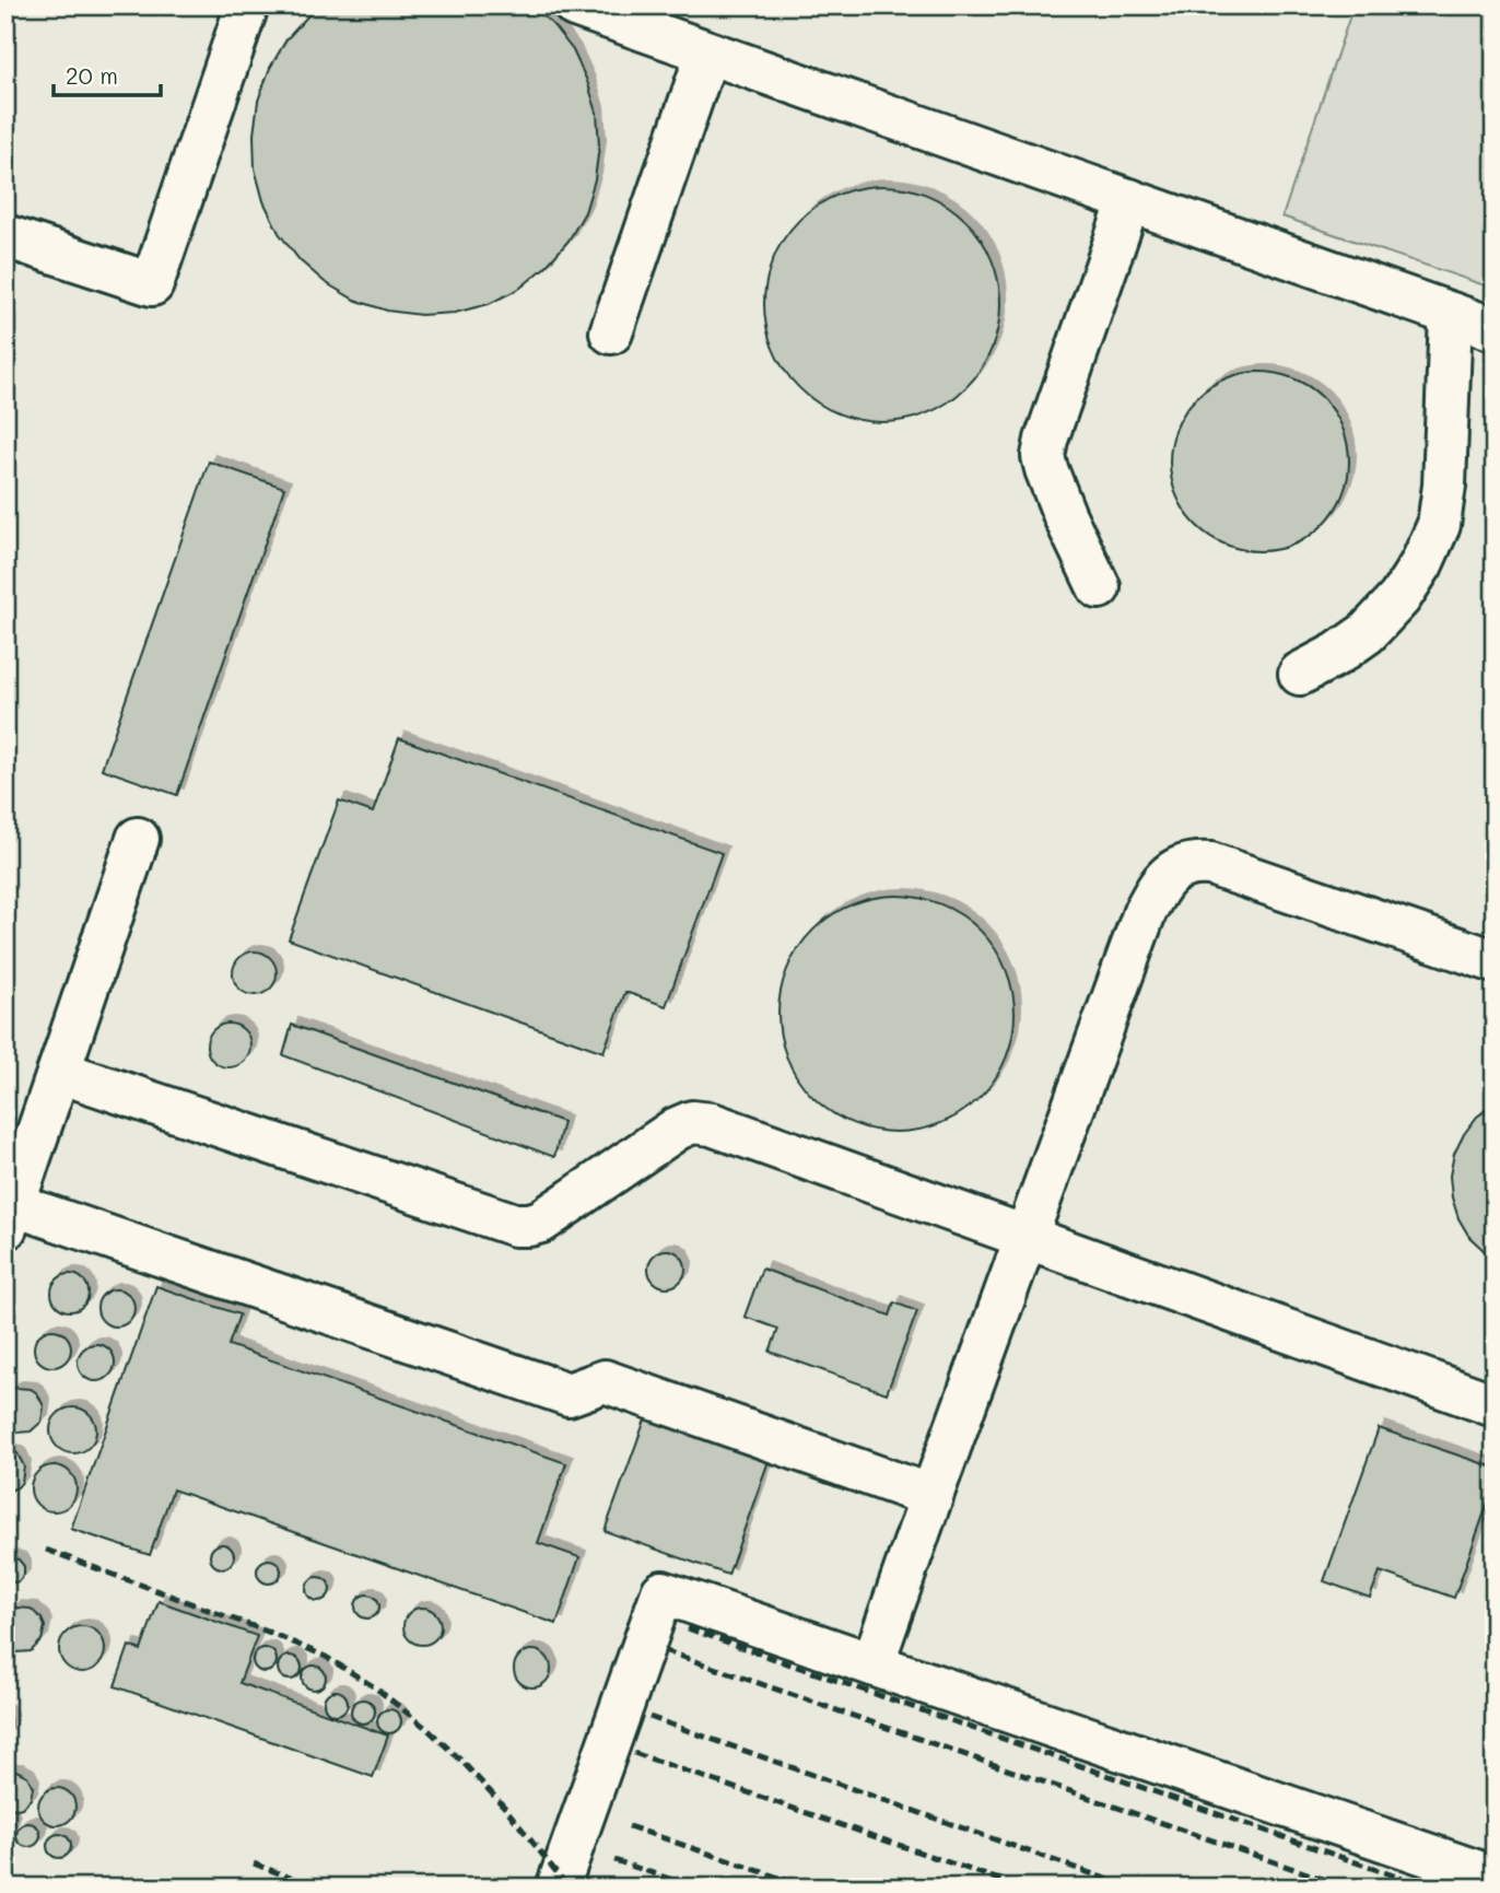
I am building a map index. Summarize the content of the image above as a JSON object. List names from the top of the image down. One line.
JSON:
{"scale_bar":"20 m"}
